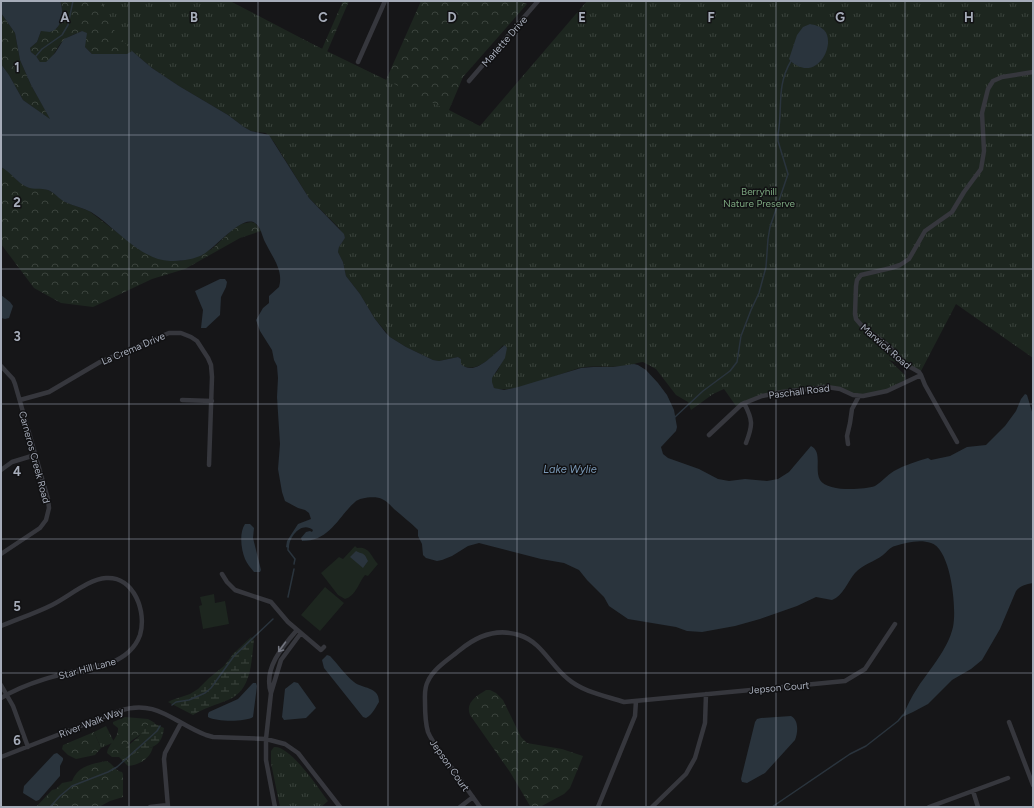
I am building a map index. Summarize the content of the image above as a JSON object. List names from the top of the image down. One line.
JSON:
{"streets":{"street":["Marlette Drive","Marwick Road","La Crema Drive","Paschall Road","Carneros Creek Road","Star Hill Lane","Jepson Court","River Walk Way"]},"crossings":[["Marwick Road","Paschall Road"],["La Crema Drive","Carneros Creek Road"]],"water":["Lake Wylie"],"parks":["Berryhill Nature Preserve"],"grid":{"columns":["A","B","C","D","E","F","G","H"],"rows":["1","2","3","4","5","6"]}}
